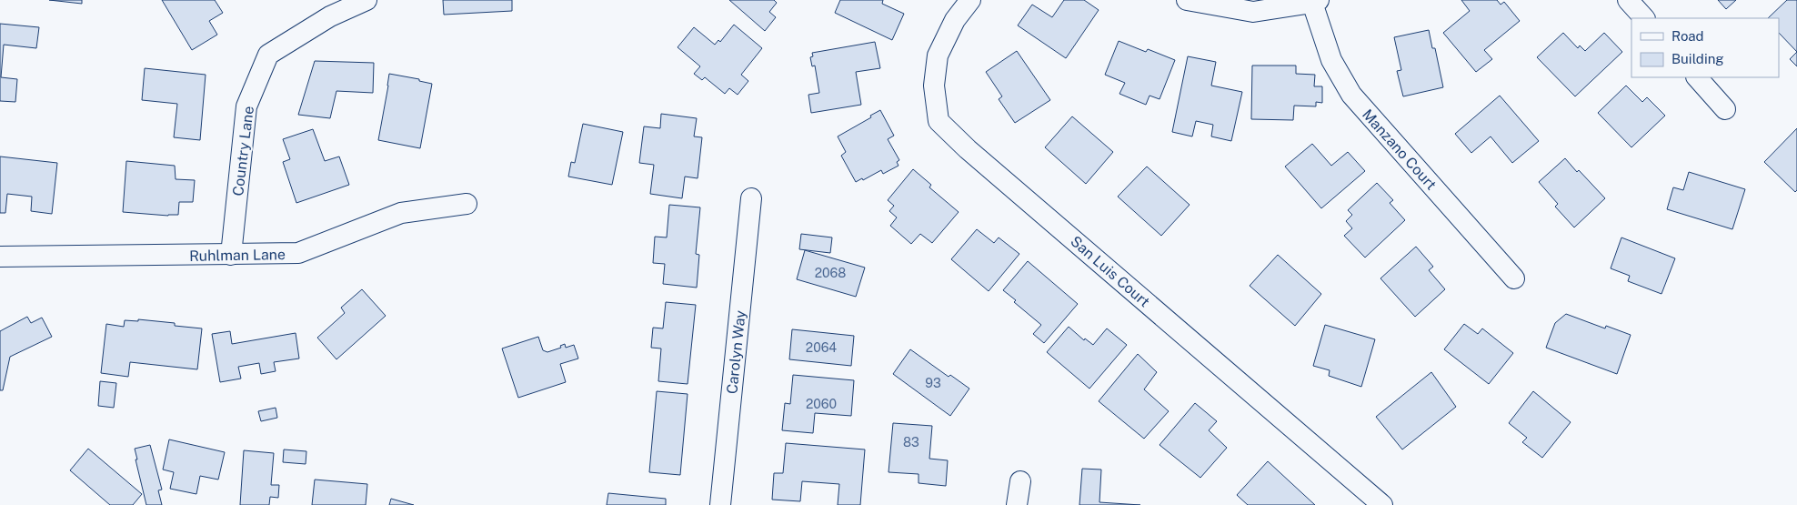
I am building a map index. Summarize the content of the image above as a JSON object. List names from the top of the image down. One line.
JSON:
{"streets":{"street":["Manzano Court","Country Lane","Ruhlman Lane","San Luis Court","Carolyn Way"]},"crossings":[["Country Lane","Ruhlman Lane"]],"house_numbers":["2068","2064","93","2060","83"],"legend":["Road","Building"]}
